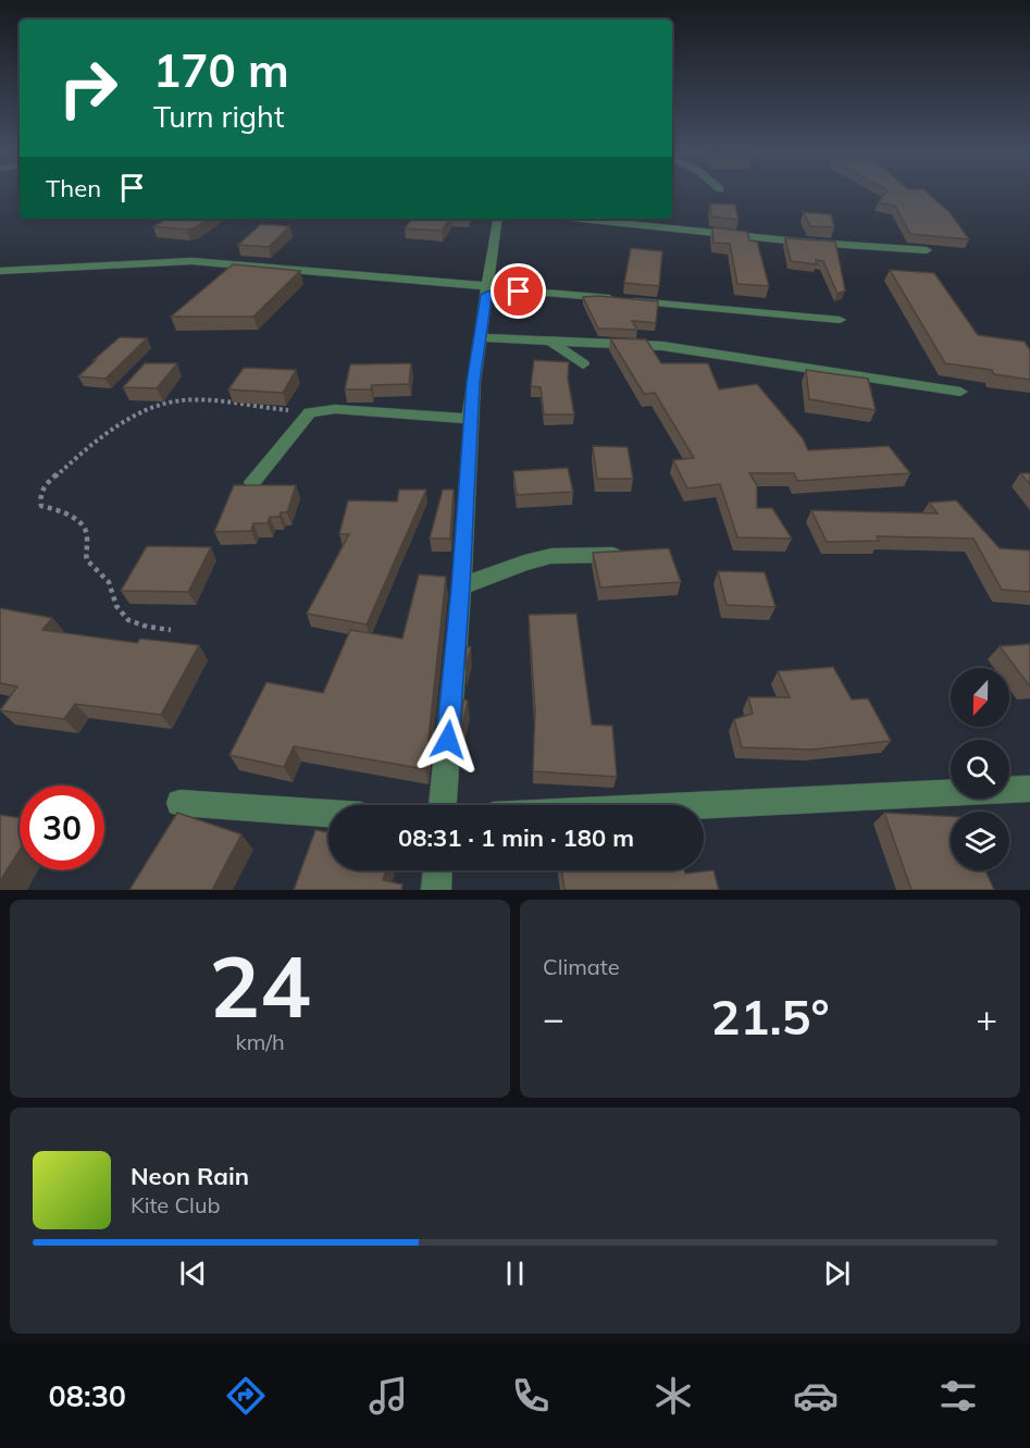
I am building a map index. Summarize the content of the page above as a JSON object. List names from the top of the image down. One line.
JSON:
{"north":"bottom","page":{"turn":["170 m","Turn right"],"then":"Then","limit":"30","trip":"08:31 · 1 min · 180 m","tile":[["24","km/h"],"Climate"],"heat":["−","21.5°","+"],"song":["Neon Rain","Kite Club"],"tabs":"08:30"}}
